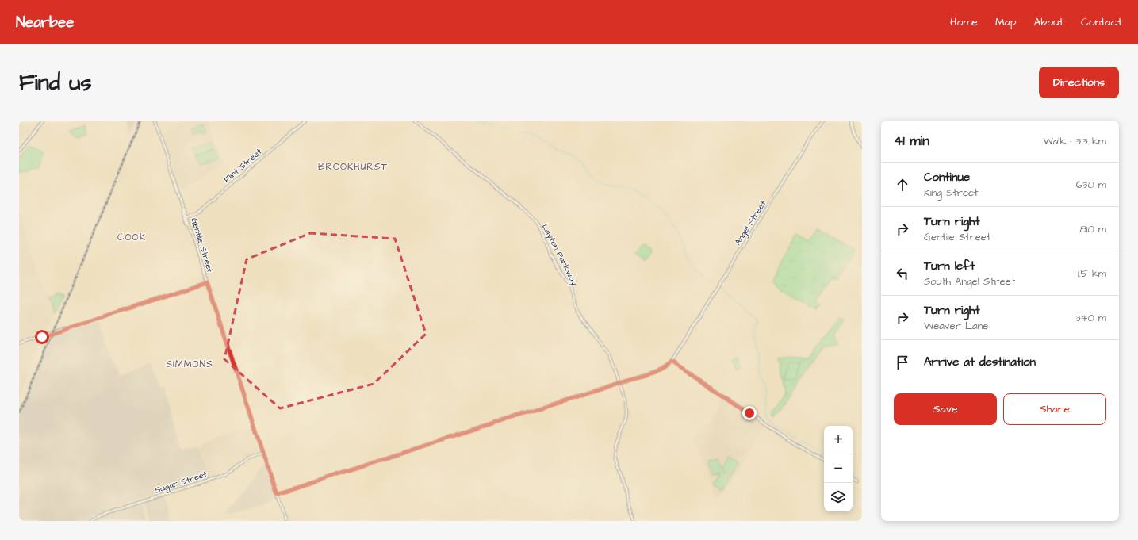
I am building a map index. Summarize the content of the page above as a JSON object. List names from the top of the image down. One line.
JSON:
{"streets":{"main road":["Flint Street","Angel Street","Gentile Street","Layton Parkway","Sugar Street"]},"crossings":[["Flint Street","Gentile Street"],["Gentile Street","Sugar Street"]],"districts":["BROOKHURST","COOK","SIMMONS"],"page":{"header":"Nearbee","nav":["Home","Map","About","Contact"],"buttons":["Directions",["Save","Share"]],"title":"Find us","heading":["41 min","Walk · 3.3 km"],"list":[["Continue","King Street","630 m"],["Turn right","Gentile Street","810 m"],["Turn left","South Angel Street","1.5 km"],["Turn right","Weaver Lane","340 m"],"Arrive at destination"],"map_buttons":["+","−"]}}
